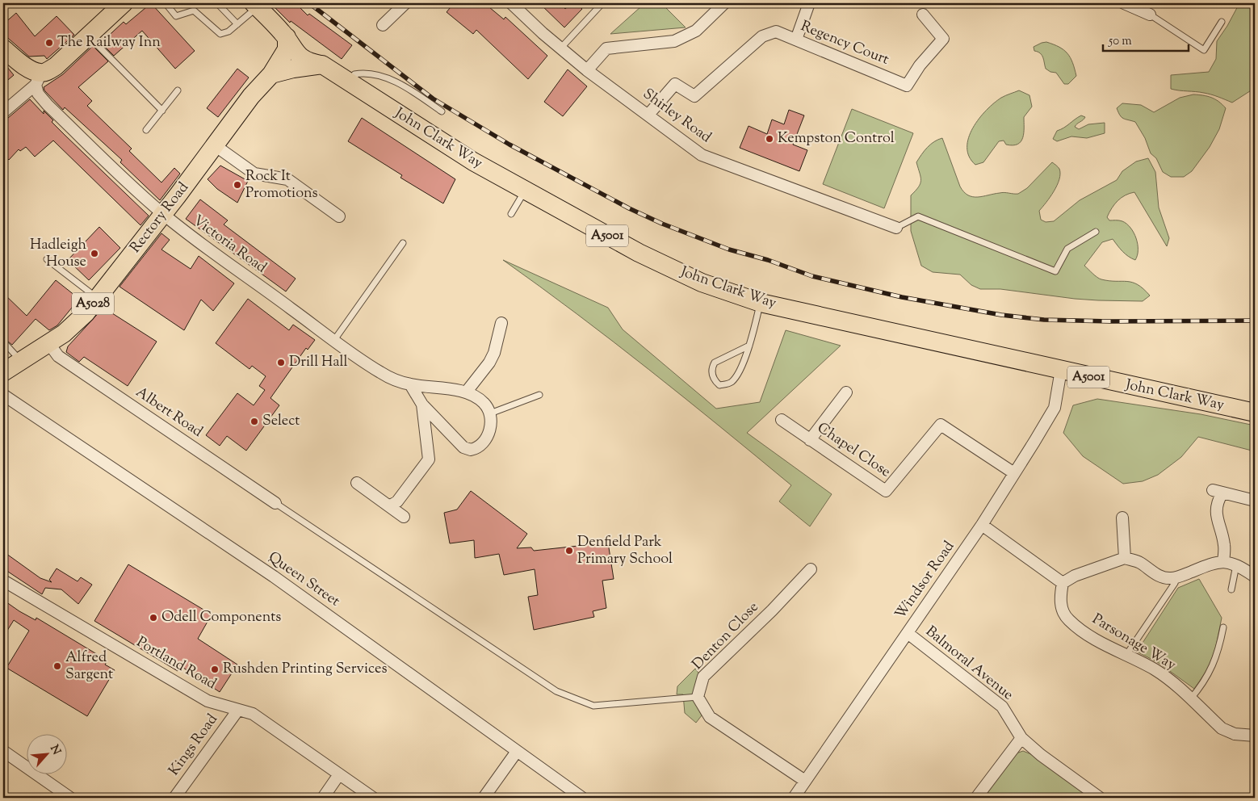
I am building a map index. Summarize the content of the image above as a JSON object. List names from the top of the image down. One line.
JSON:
{"streets":{"main road":["John Clark Way","Rectory Road","A5001","A5028"],"street":["Regency Court","Shirley Road","Victoria Road","Albert Road","Chapel Close","Queen Street","Windsor Road","Denton Close","Parsonage Way","Portland Road","Balmoral Avenue","Kings Road"]},"crossings":[["Regency Court","Shirley Road"],["John Clark Way","A5001"],["John Clark Way","Windsor Road"],["Rectory Road","A5001"],["Rectory Road","Victoria Road"],["Rectory Road","Albert Road"],["Chapel Close","Windsor Road"],["Windsor Road","Balmoral Avenue"],["Portland Road","Kings Road"]],"places":["The Railway Inn","Kempston Control","Rock It Promotions","Hadleigh House","Drill Hall","Select","Denfield Park Primary School","Odell Components","Alfred Sargent","Rushden Printing Services"],"scale_bar":"50 m","north":"top right"}
